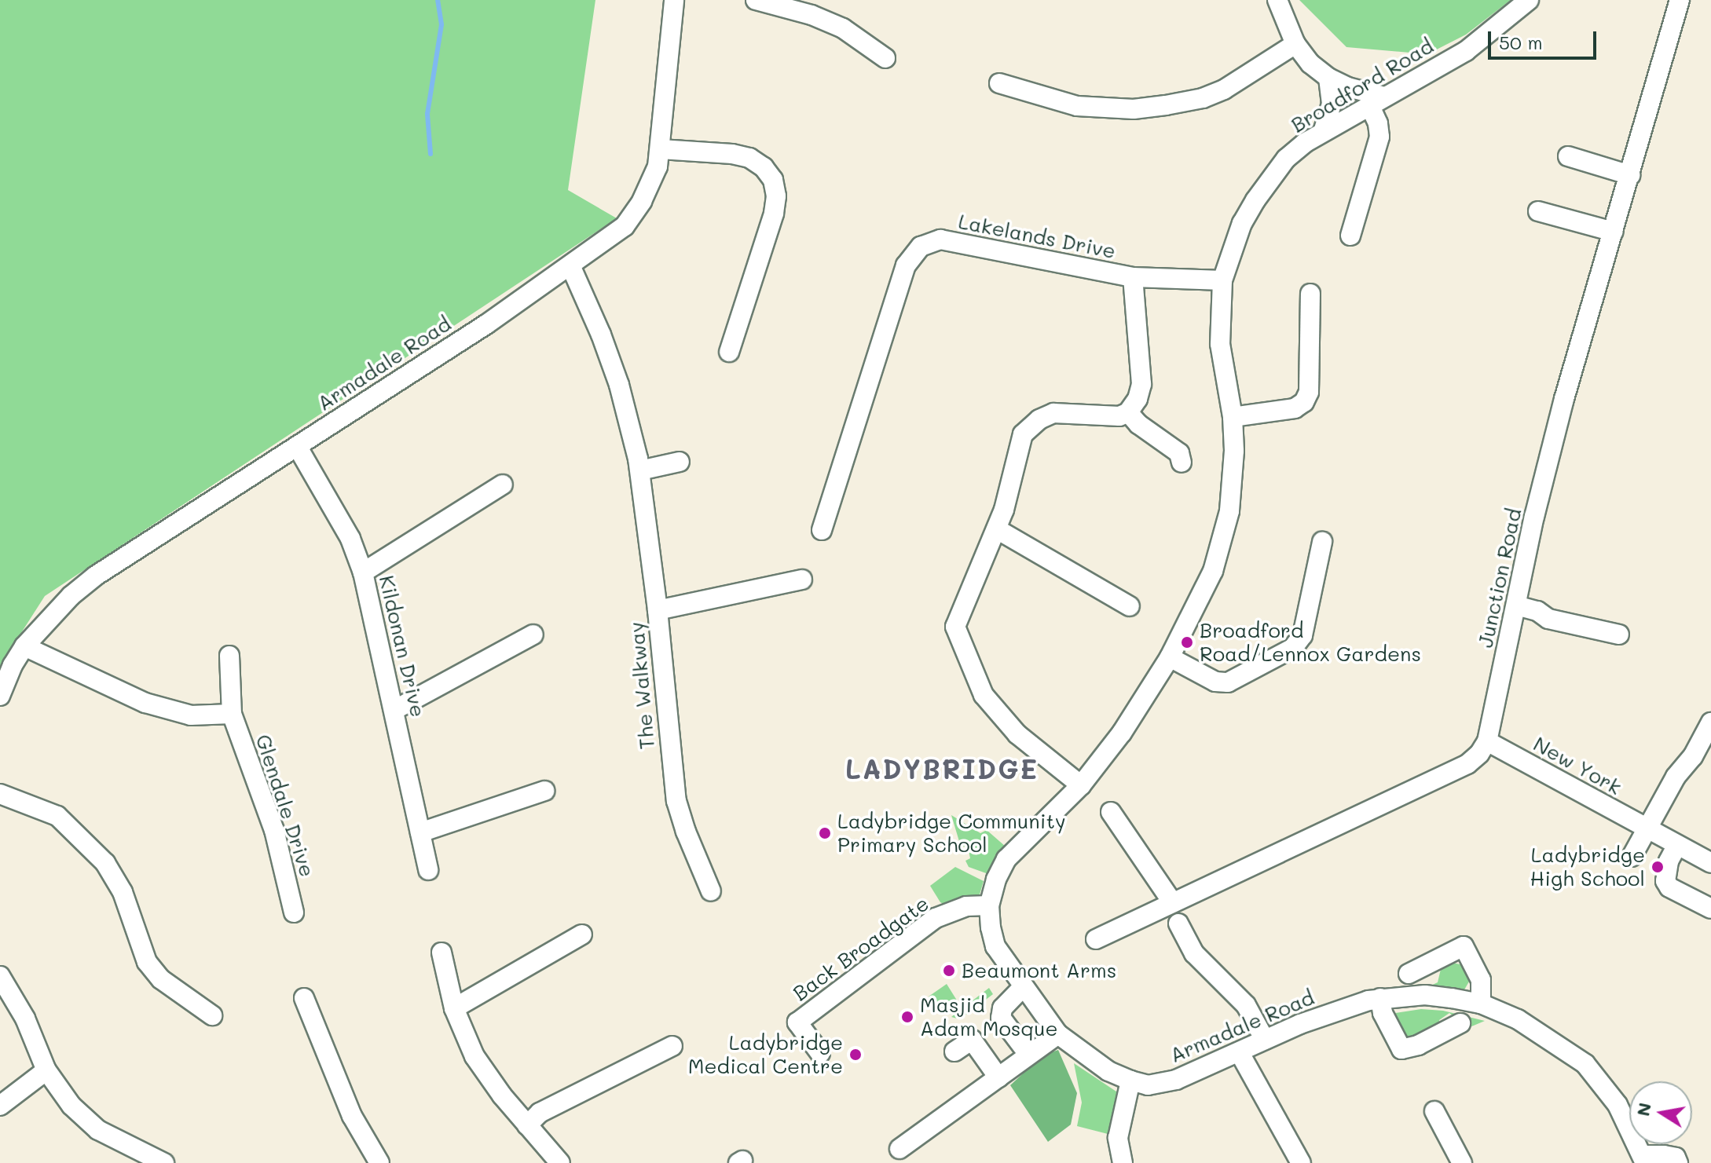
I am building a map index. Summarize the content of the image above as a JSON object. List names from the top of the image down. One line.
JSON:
{"streets":{"street":["Broadford Road","Lakelands Drive","Armadale Road","Junction Road","Kildonan Drive","The Walkway","New York","Glendale Drive","Back Broadgate"]},"crossings":[["Broadford Road","Lakelands Drive"],["Broadford Road","Armadale Road"],["Broadford Road","Back Broadgate"],["Armadale Road","Kildonan Drive"],["Armadale Road","The Walkway"],["Junction Road","New York"]],"districts":["LADYBRIDGE"],"places":["Broadford Road/Lennox Gardens","Ladybridge Community Primary School","Ladybridge High School","Beaumont Arms","Masjid Adam Mosque","Ladybridge Medical Centre"],"scale_bar":"50 m","north":"left"}
